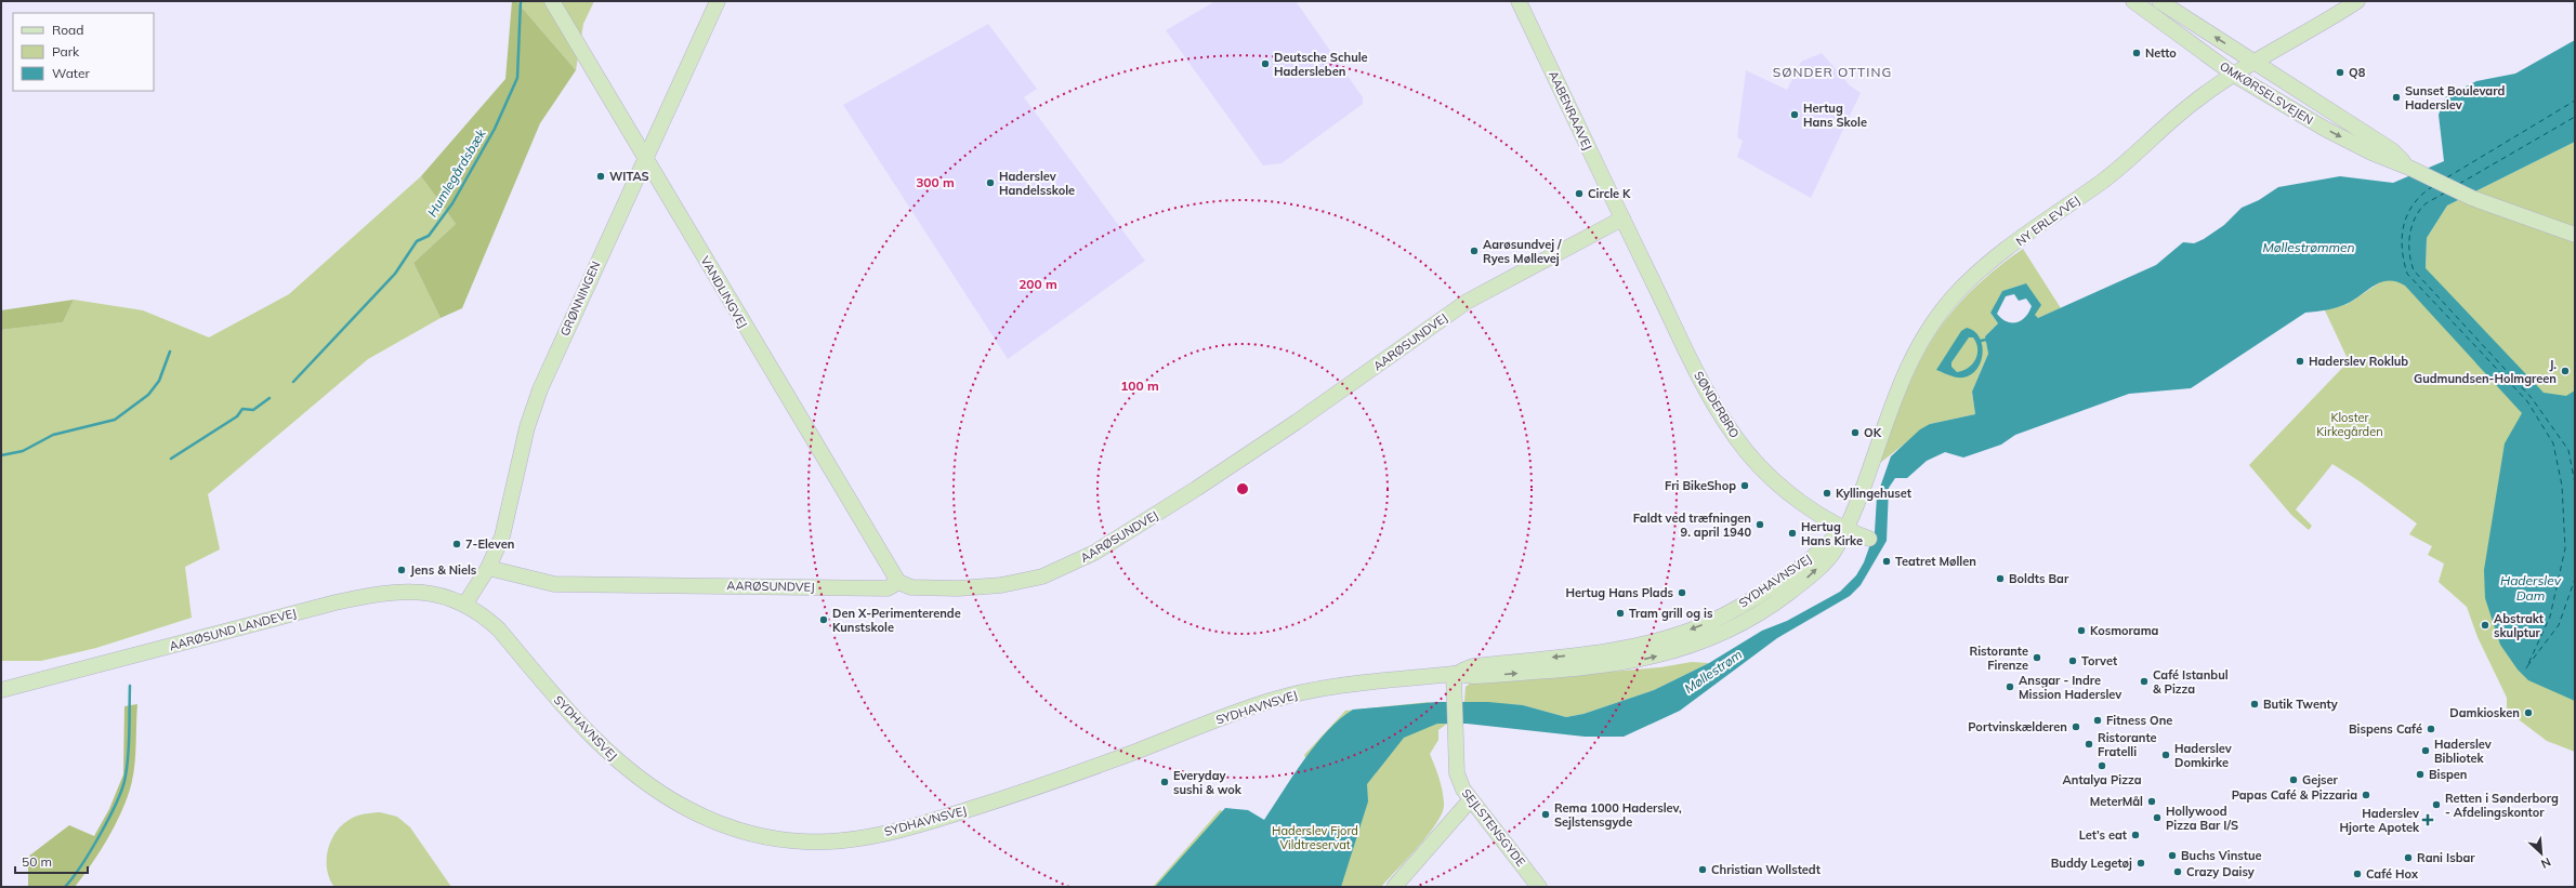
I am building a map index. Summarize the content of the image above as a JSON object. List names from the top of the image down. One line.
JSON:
{"streets":{"street":["OMKØRSELSVEJEN","AABENRAAVEJ","NY ERLEVVEJ","VANDLINGVEJ","GRØNNINGEN","AARØSUNDVEJ","SØNDERBRO","SYDHAVNSVEJ","AARØSUND LANDEVEJ","SEJLSTENSGYDE"]},"crossings":[["OMKØRSELSVEJEN","NY ERLEVVEJ"],["AABENRAAVEJ","AARØSUNDVEJ"],["AABENRAAVEJ","SØNDERBRO"],["NY ERLEVVEJ","SØNDERBRO"],["NY ERLEVVEJ","SYDHAVNSVEJ"],["VANDLINGVEJ","GRØNNINGEN"],["VANDLINGVEJ","AARØSUNDVEJ"],["GRØNNINGEN","AARØSUNDVEJ"],["GRØNNINGEN","SYDHAVNSVEJ"],["GRØNNINGEN","AARØSUND LANDEVEJ"],["AARØSUNDVEJ","SØNDERBRO"],["SØNDERBRO","SYDHAVNSVEJ"],["SYDHAVNSVEJ","AARØSUND LANDEVEJ"],["SYDHAVNSVEJ","SEJLSTENSGYDE"]],"districts":["SØNDER OTTING"],"water":["Humlegårdsbæk","Møllestrømmen","Haderslev Dam","Møllestrøm"],"parks":["Kloster Kirkegården","Haderslev Fjord Vildtreservat"],"places":{"other":["Netto","Deutsche Schule Hadersleben","Q8","Sunset Boulevard Haderslev","Hertug Hans Skole","WITAS","Haderslev Handelsskole","Circle K","Aarøsundvej / Ryes Møllevej","Haderslev Roklub","J. Gudmundsen-Holmgreen","OK","Fri BikeShop","Kyllingehuset","Faldt ved træfningen 9. april 1940","Hertug Hans Kirke","7-Eleven","Teatret Møllen","Jens & Niels","Boldts Bar","Hertug Hans Plads","Tram grill og is","Den X-Perimenterende Kunstskole","Abstrakt skulptur","Kosmorama","Ristorante Firenze","Torvet","Café Istanbul & Pizza","Ansgar - Indre Mission Haderslev","Butik Twenty","Damkiosken","Fitness One","Portvinskælderen","Bispens Café","Ristorante Fratelli","Haderslev Bibliotek","Haderslev Domkirke","Antalya Pizza","Bispen","Gejser","Everyday sushi & wok","Papas Café & Pizzaria","MeterMål","Retten i Sønderborg - Afdelingskontor","Rema 1000 Haderslev, Sejlstensgyde","Hollywood Pizza Bar I/S","Let’s eat","Buchs Vinstue","Rani Isbar","Buddy Legetøj","Christian Wollstedt","Crazy Daisy","Café Hox"],"health":["Haderslev Hjorte Apotek"]},"legend":["Road","Park","Water"],"scale_bar":"50 m","north":"bottom right","rings":["300 m","200 m","100 m"]}
